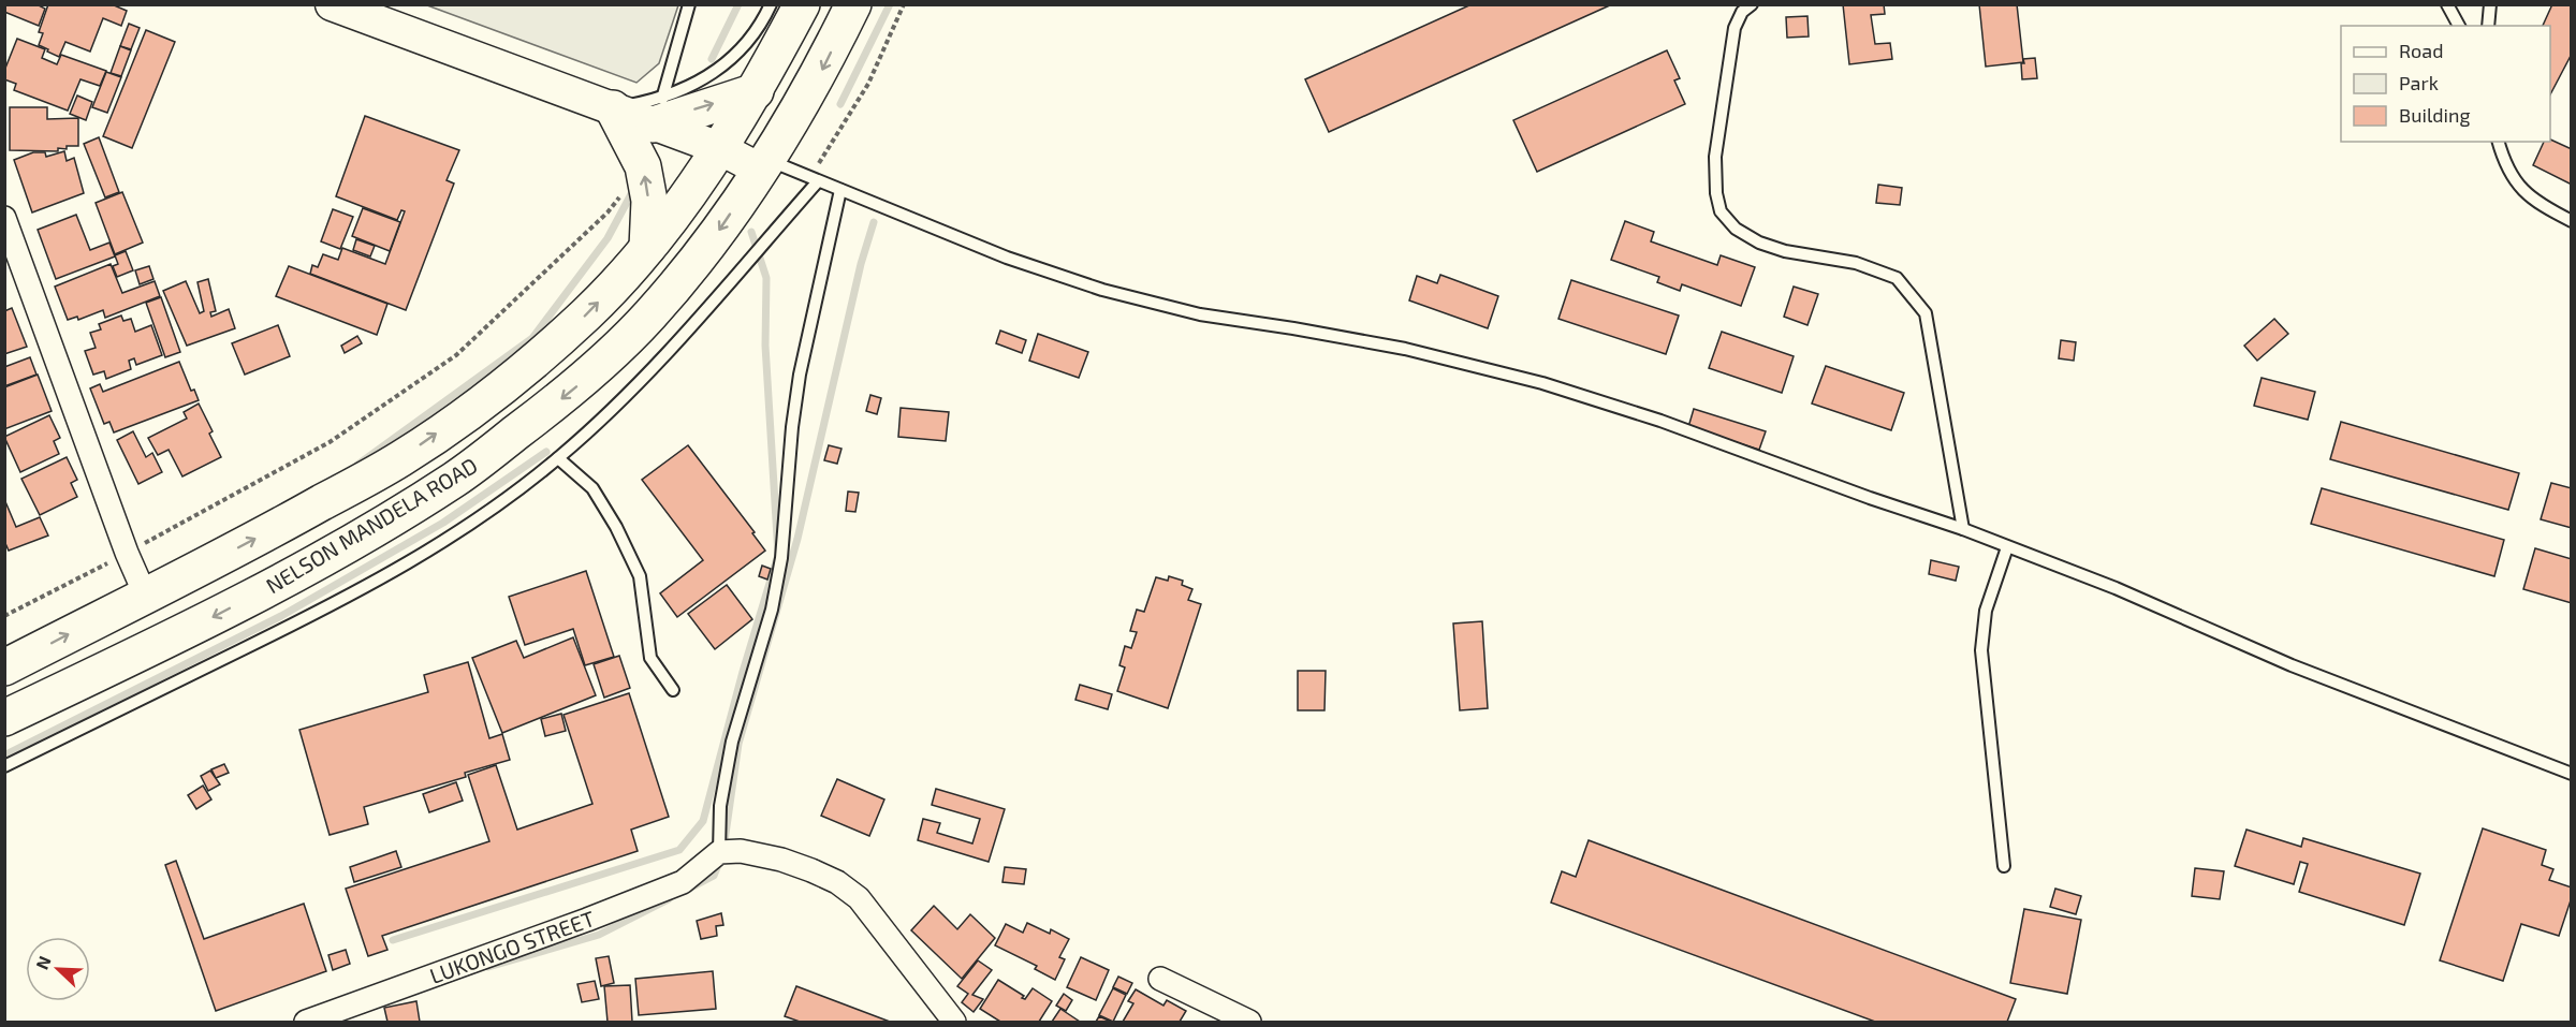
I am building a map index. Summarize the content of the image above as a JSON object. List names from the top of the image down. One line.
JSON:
{"streets":{"main road":["NELSON MANDELA ROAD"],"street":["LUKONGO STREET"]},"legend":["Road","Park","Building"],"north":"top left"}
